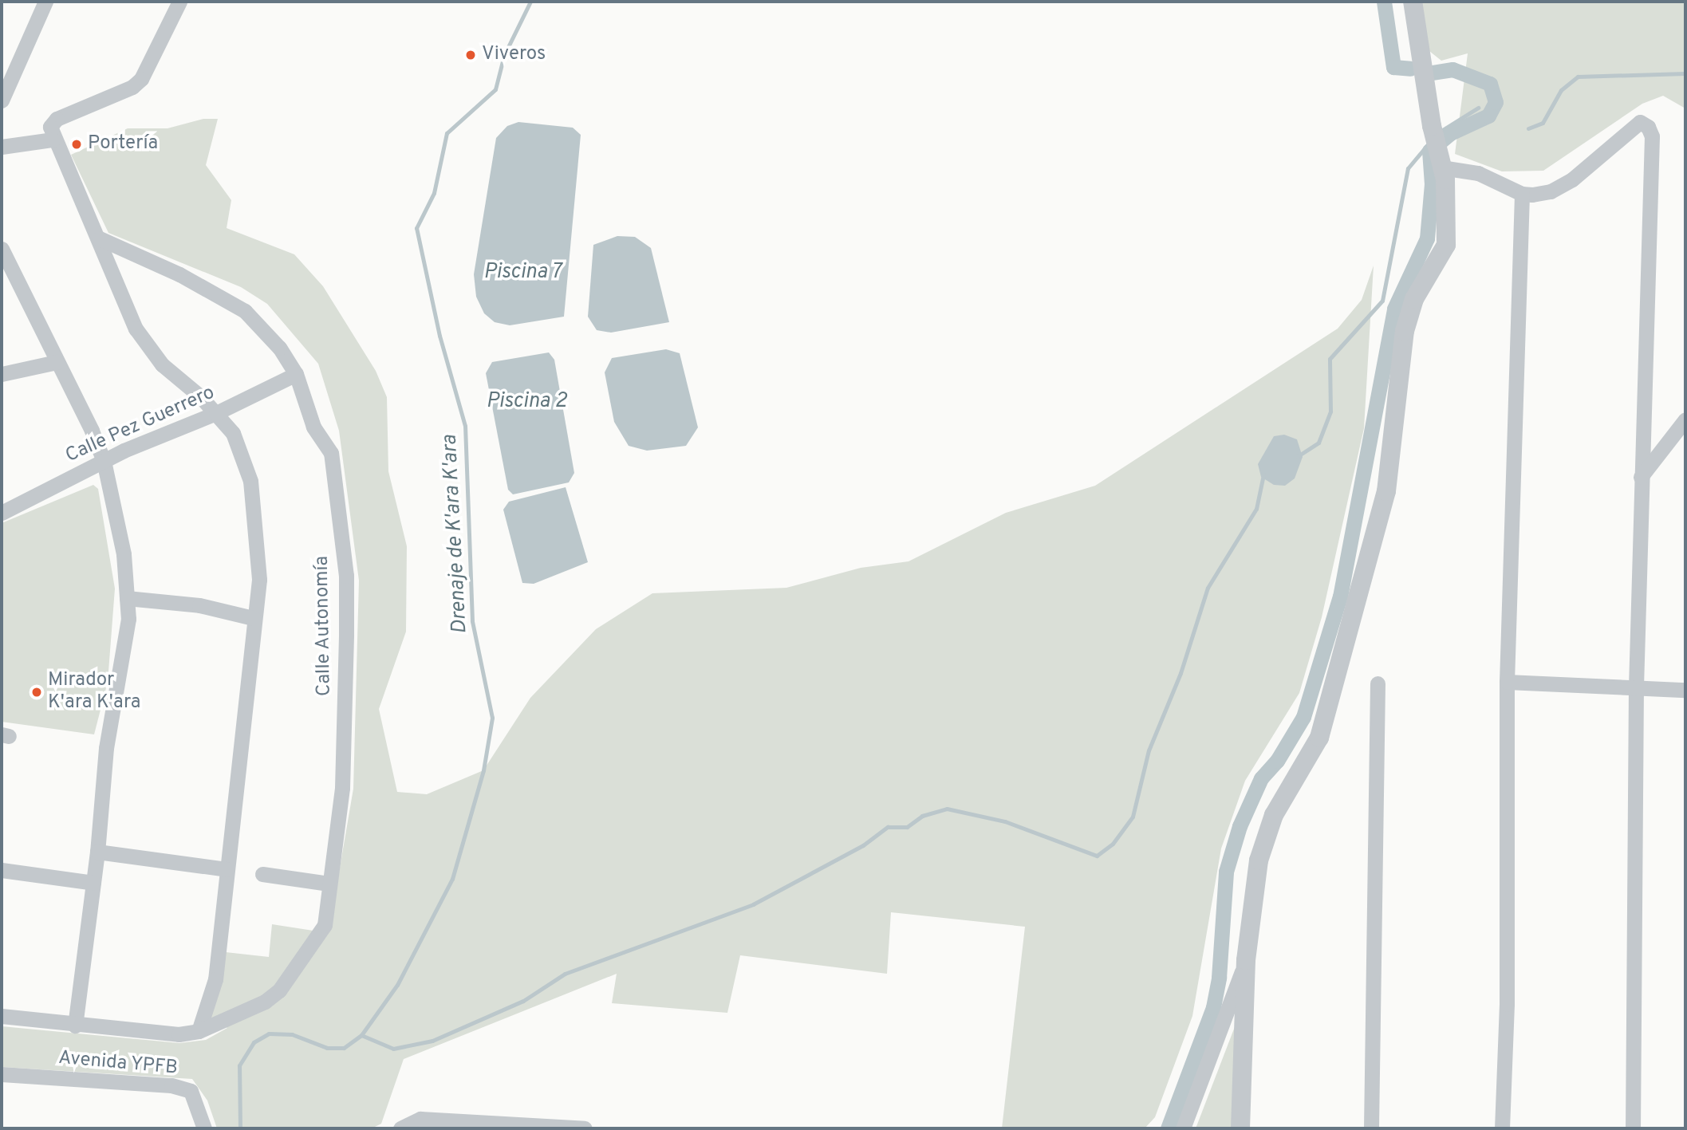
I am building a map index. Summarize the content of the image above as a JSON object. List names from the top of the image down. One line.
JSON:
{"streets":{"street":["Calle Pez Guerrero","Calle Autonomía","Avenida YPFB"]},"crossings":[["Calle Pez Guerrero","Calle Autonomía"],["Calle Autonomía","Avenida YPFB"]],"water":["Piscina 7","Piscina 2","Drenaje de K'ara K'ara"],"places":["Viveros","Portería","Mirador K'ara K'ara"]}
